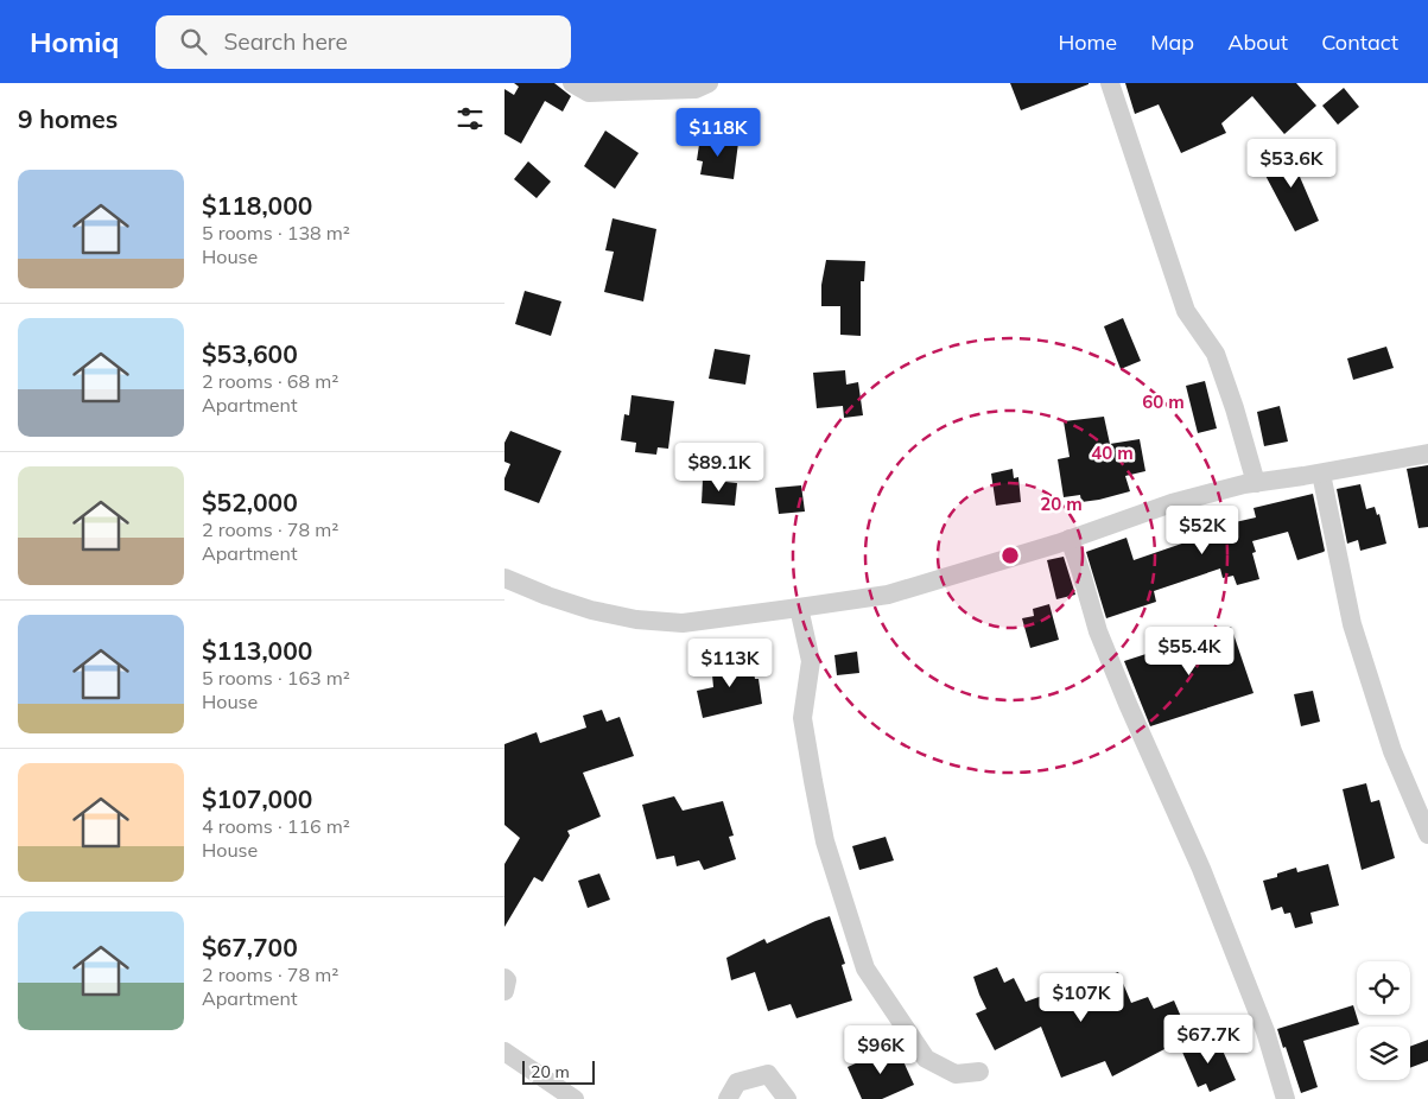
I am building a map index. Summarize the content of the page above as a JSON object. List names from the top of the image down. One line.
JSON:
{"scale_bar":"20 m","page":{"header":"Homiq","search":"Search here","nav":["Home","Map","About","Contact"],"heading":"9 homes","price":["$118K","$53.6K","$89.1K","$52K","$55.4K","$113K","$107K","$67.7K","$96K"],"list":[{"name":"$118,000","note":"5 rooms · 138 m² · House"},{"name":"$53,600","note":"2 rooms · 68 m² · Apartment"},{"name":"$52,000","note":"2 rooms · 78 m² · Apartment"},{"name":"$113,000","note":"5 rooms · 163 m² · House"},{"name":"$107,000","note":"4 rooms · 116 m² · House"},{"name":"$67,700","note":"2 rooms · 78 m² · Apartment"}],"scale":"20 m"},"rings":["60 m","40 m","20 m"]}
